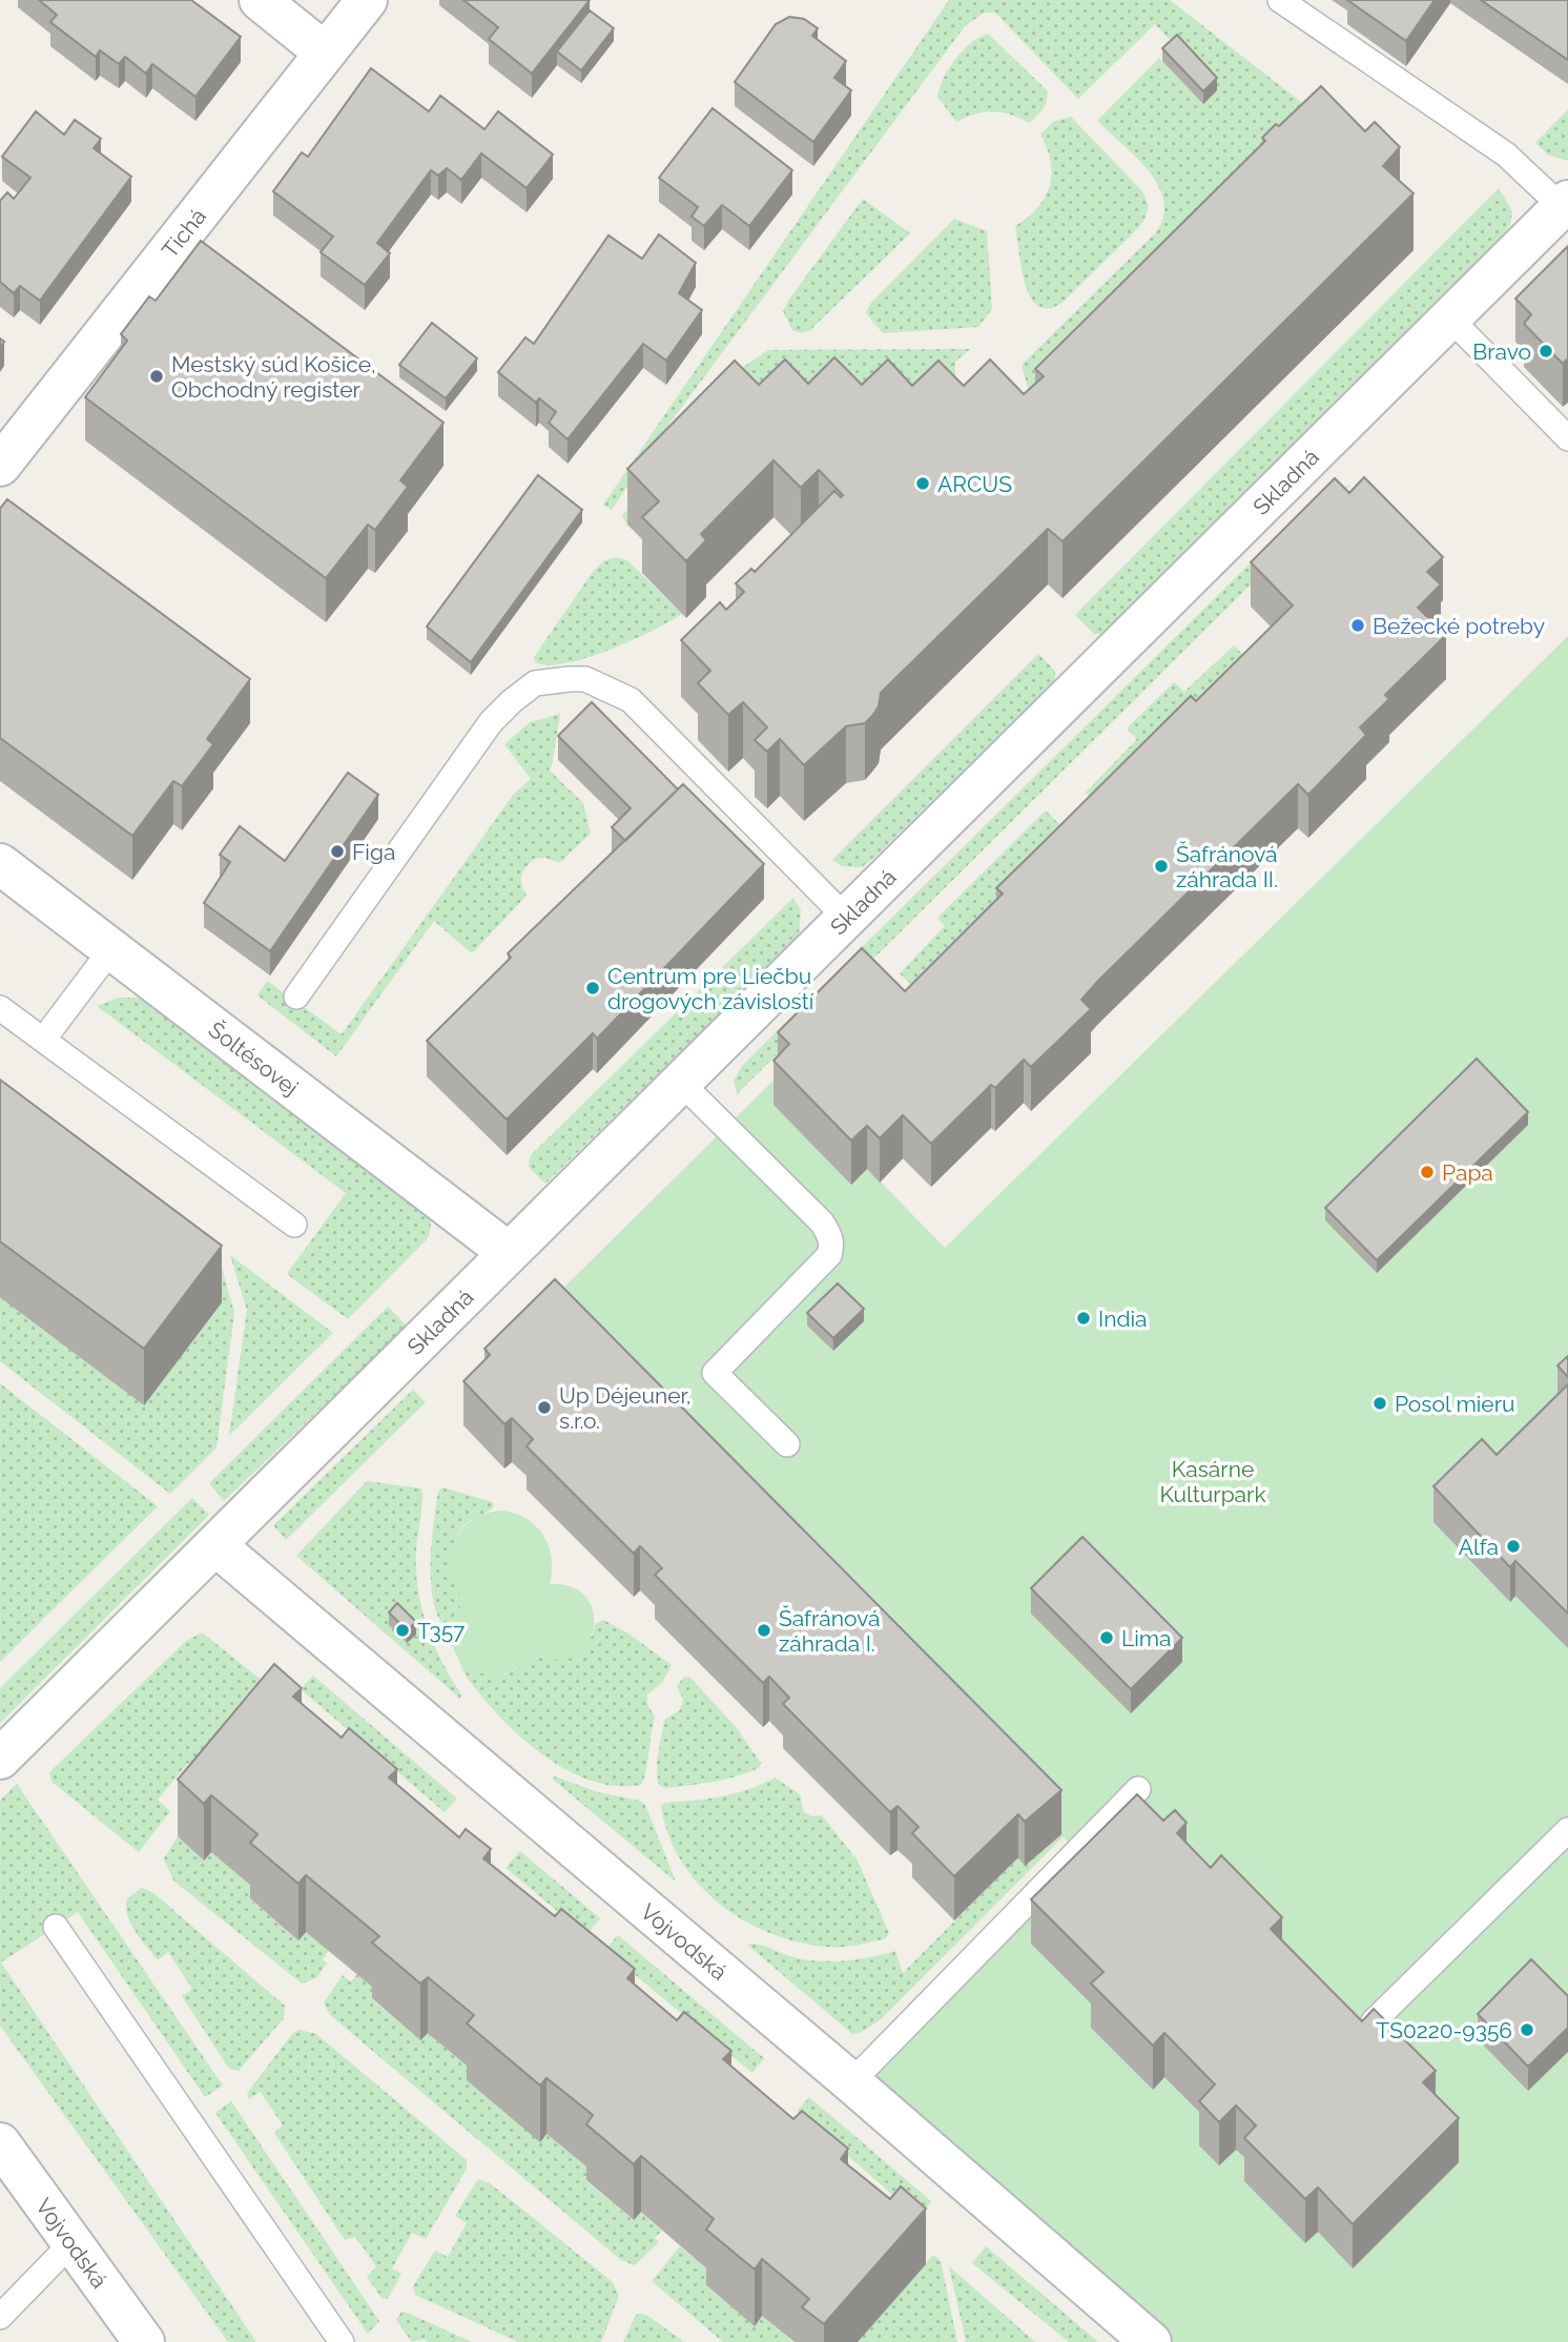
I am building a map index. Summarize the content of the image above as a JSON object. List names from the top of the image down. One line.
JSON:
{"streets":{"street":["Tichá","Skladná","Šoltésovej","Vojvodská"]},"crossings":[["Skladná","Šoltésovej"],["Skladná","Vojvodská"]],"parks":["Kasárne Kulturpark"],"places":["Bravo","Mestský súd Košice, Obchodný register","ARCUS","Bežecké potreby","Figa","Šafránová záhrada II.","Centrum pre Liečbu drogových závislostí","Papa","India","Posol mieru","Up Déjeuner, s.r.o.","Alfa","T357","Šafránová záhrada I.","Lima","TS0220-9356"]}
